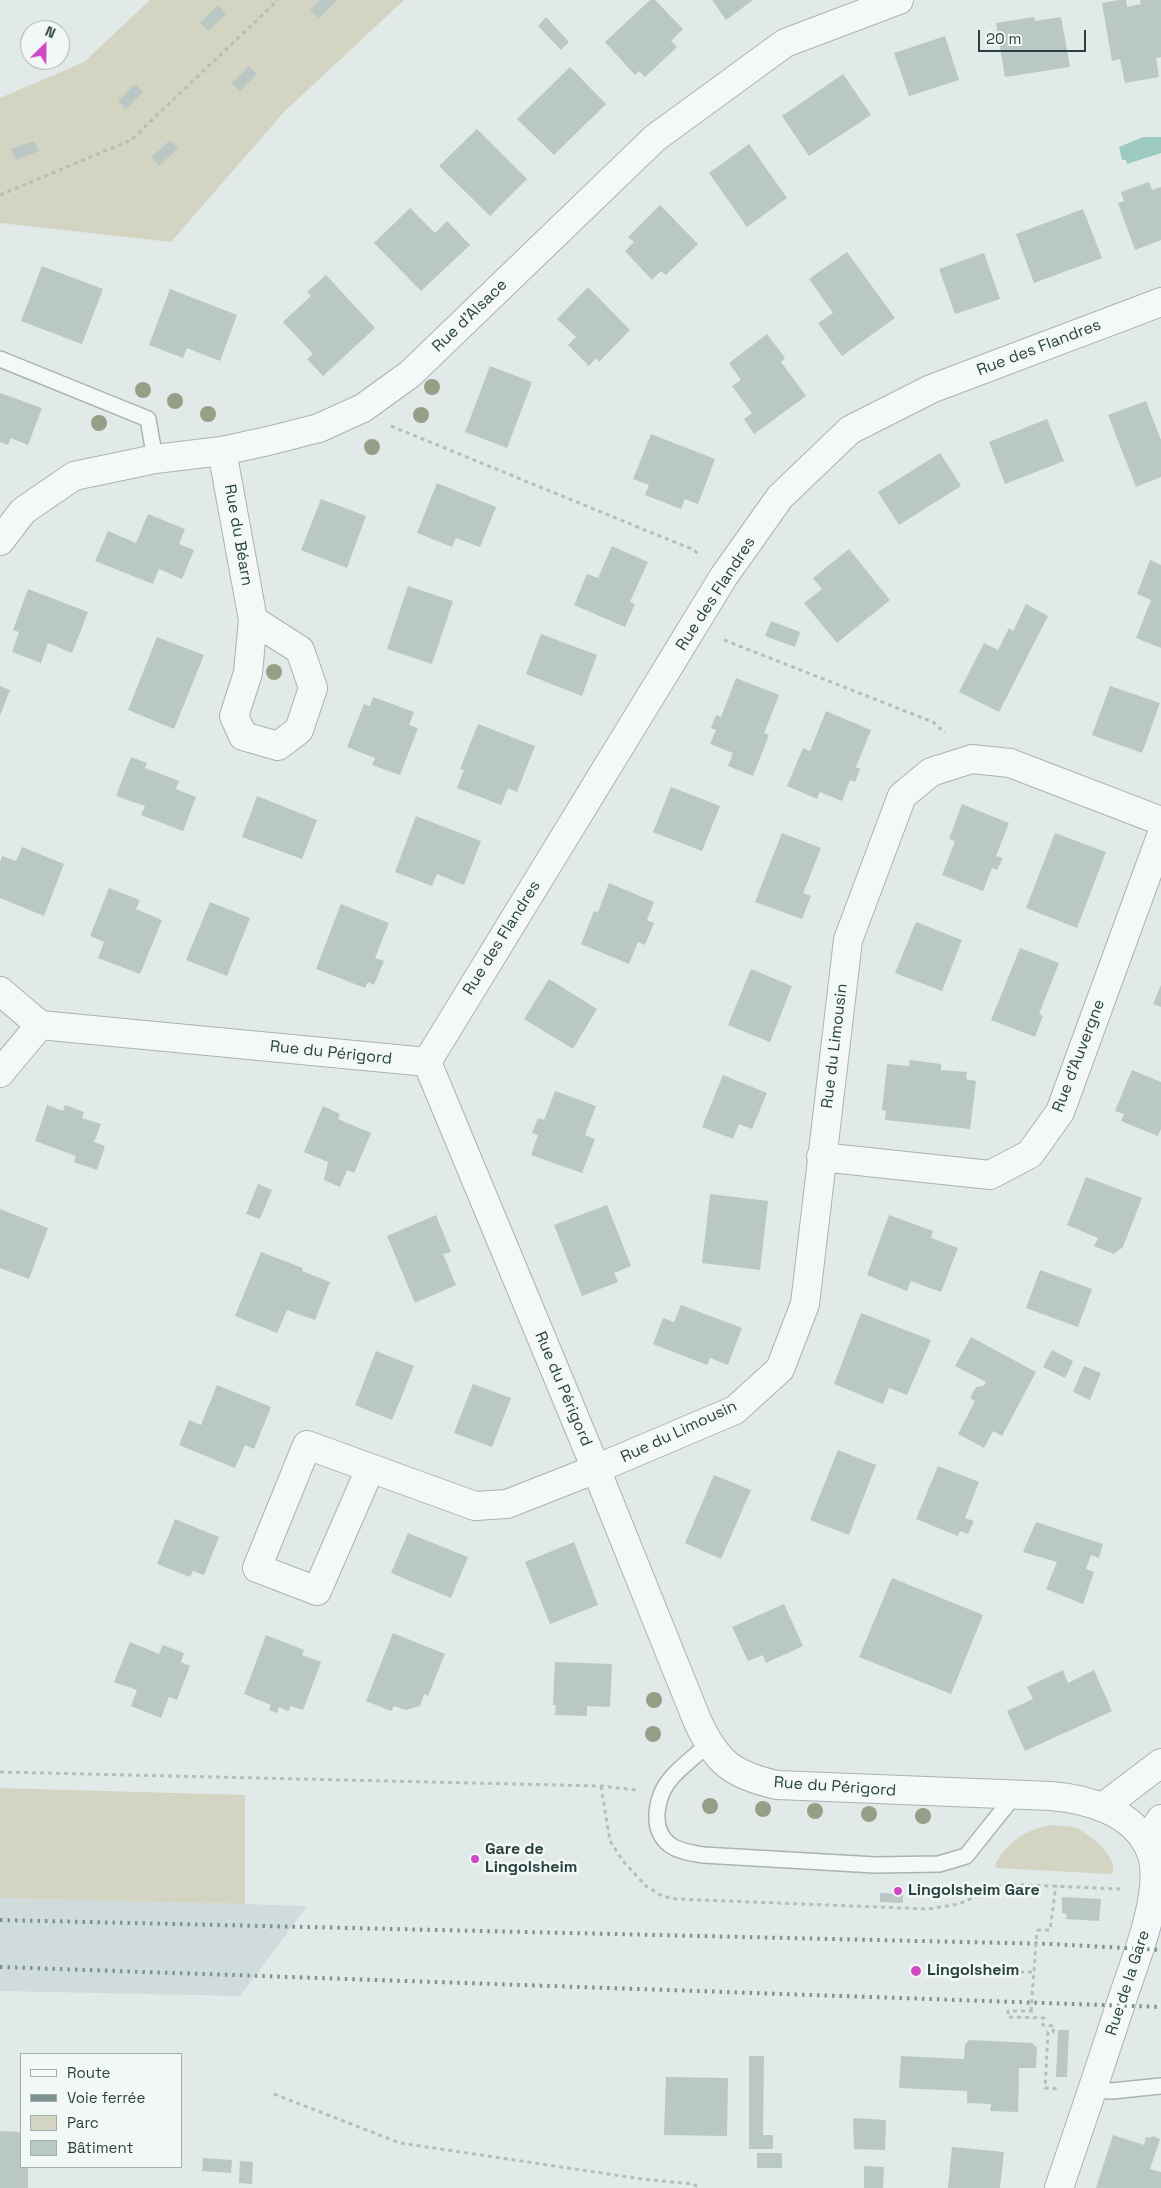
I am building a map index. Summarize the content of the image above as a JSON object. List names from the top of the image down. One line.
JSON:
{"streets":{"street":["Rue d'Alsace","Rue des Flandres","Rue du Béarn","Rue du Limousin","Rue du Périgord","Rue d'Auvergne","Rue de la Gare"]},"crossings":[["Rue d'Alsace","Rue du Béarn"],["Rue des Flandres","Rue du Périgord"],["Rue du Limousin","Rue du Périgord"],["Rue du Limousin","Rue d'Auvergne"]],"places":["Gare de Lingolsheim","Lingolsheim Gare","Lingolsheim"],"legend":["Route","Voie ferrée","Parc","Bâtiment"],"scale_bar":"20 m","north":"top right"}
